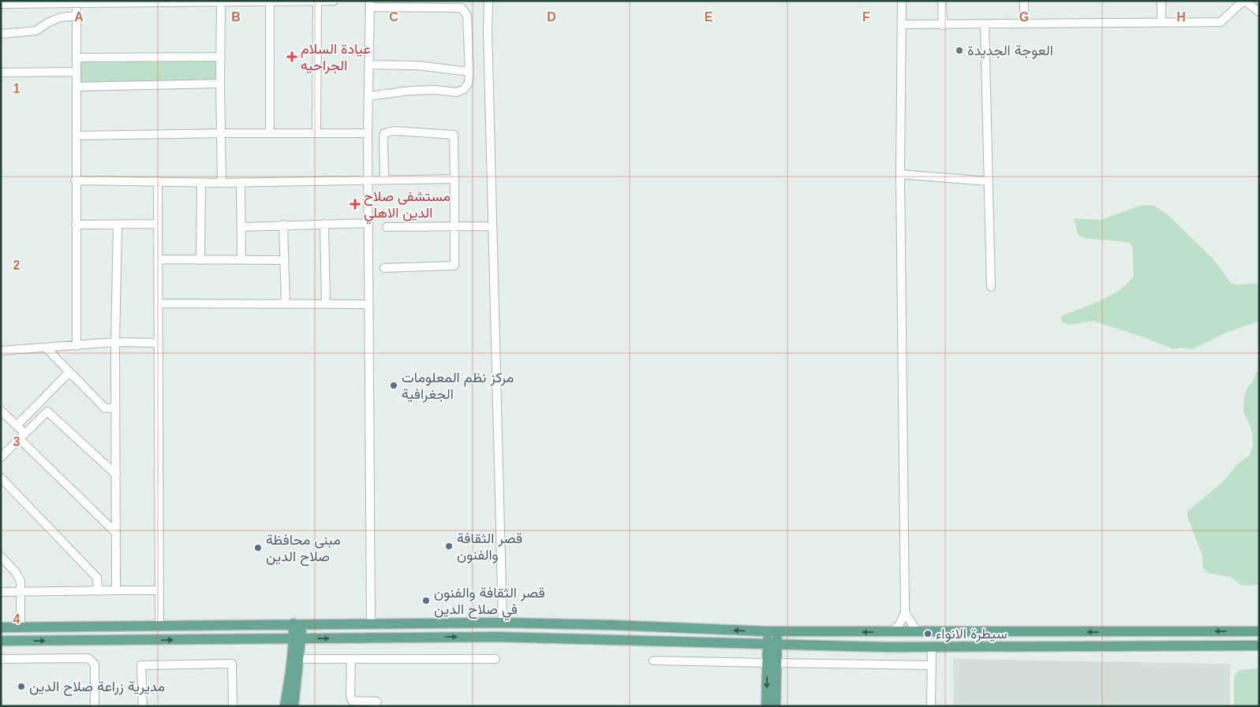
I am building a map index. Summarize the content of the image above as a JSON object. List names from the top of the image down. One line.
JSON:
{"places":{"other":["العوجة الجديدة","مركز نظم المعلومات الجغرافية","قصر الثقافة والفنون","مبنى محافظة صلاح الدين","قصر الثقافة والفنون في صلاح الدين","سيطرة الانواء","مديرية زراعة صلاح الدين"],"health":["عيادة السلام الجراحيه","مستشفى صلاح الدين الاهلي"]},"grid":{"columns":["A","B","C","D","E","F","G","H"],"rows":["1","2","3","4"]}}
